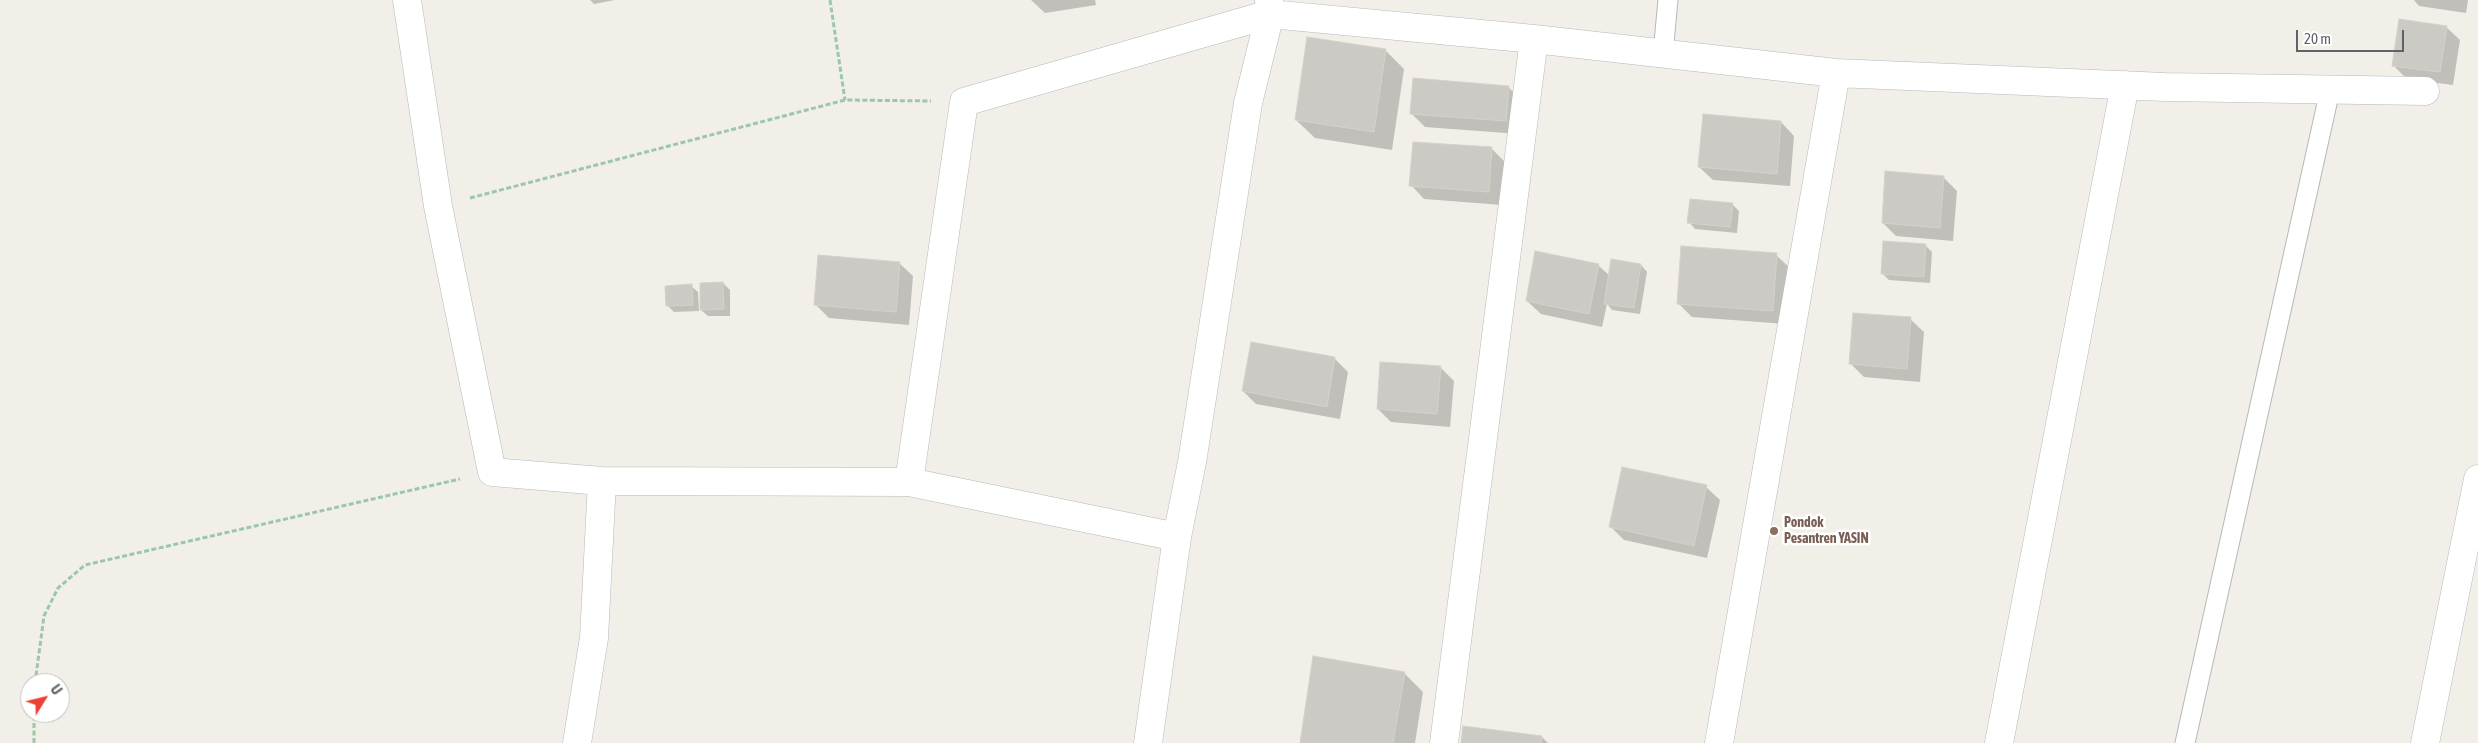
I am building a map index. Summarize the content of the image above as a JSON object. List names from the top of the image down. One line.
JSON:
{"places":["Pondok Pesantren YASIN"],"scale_bar":"20 m","north":"top right"}
